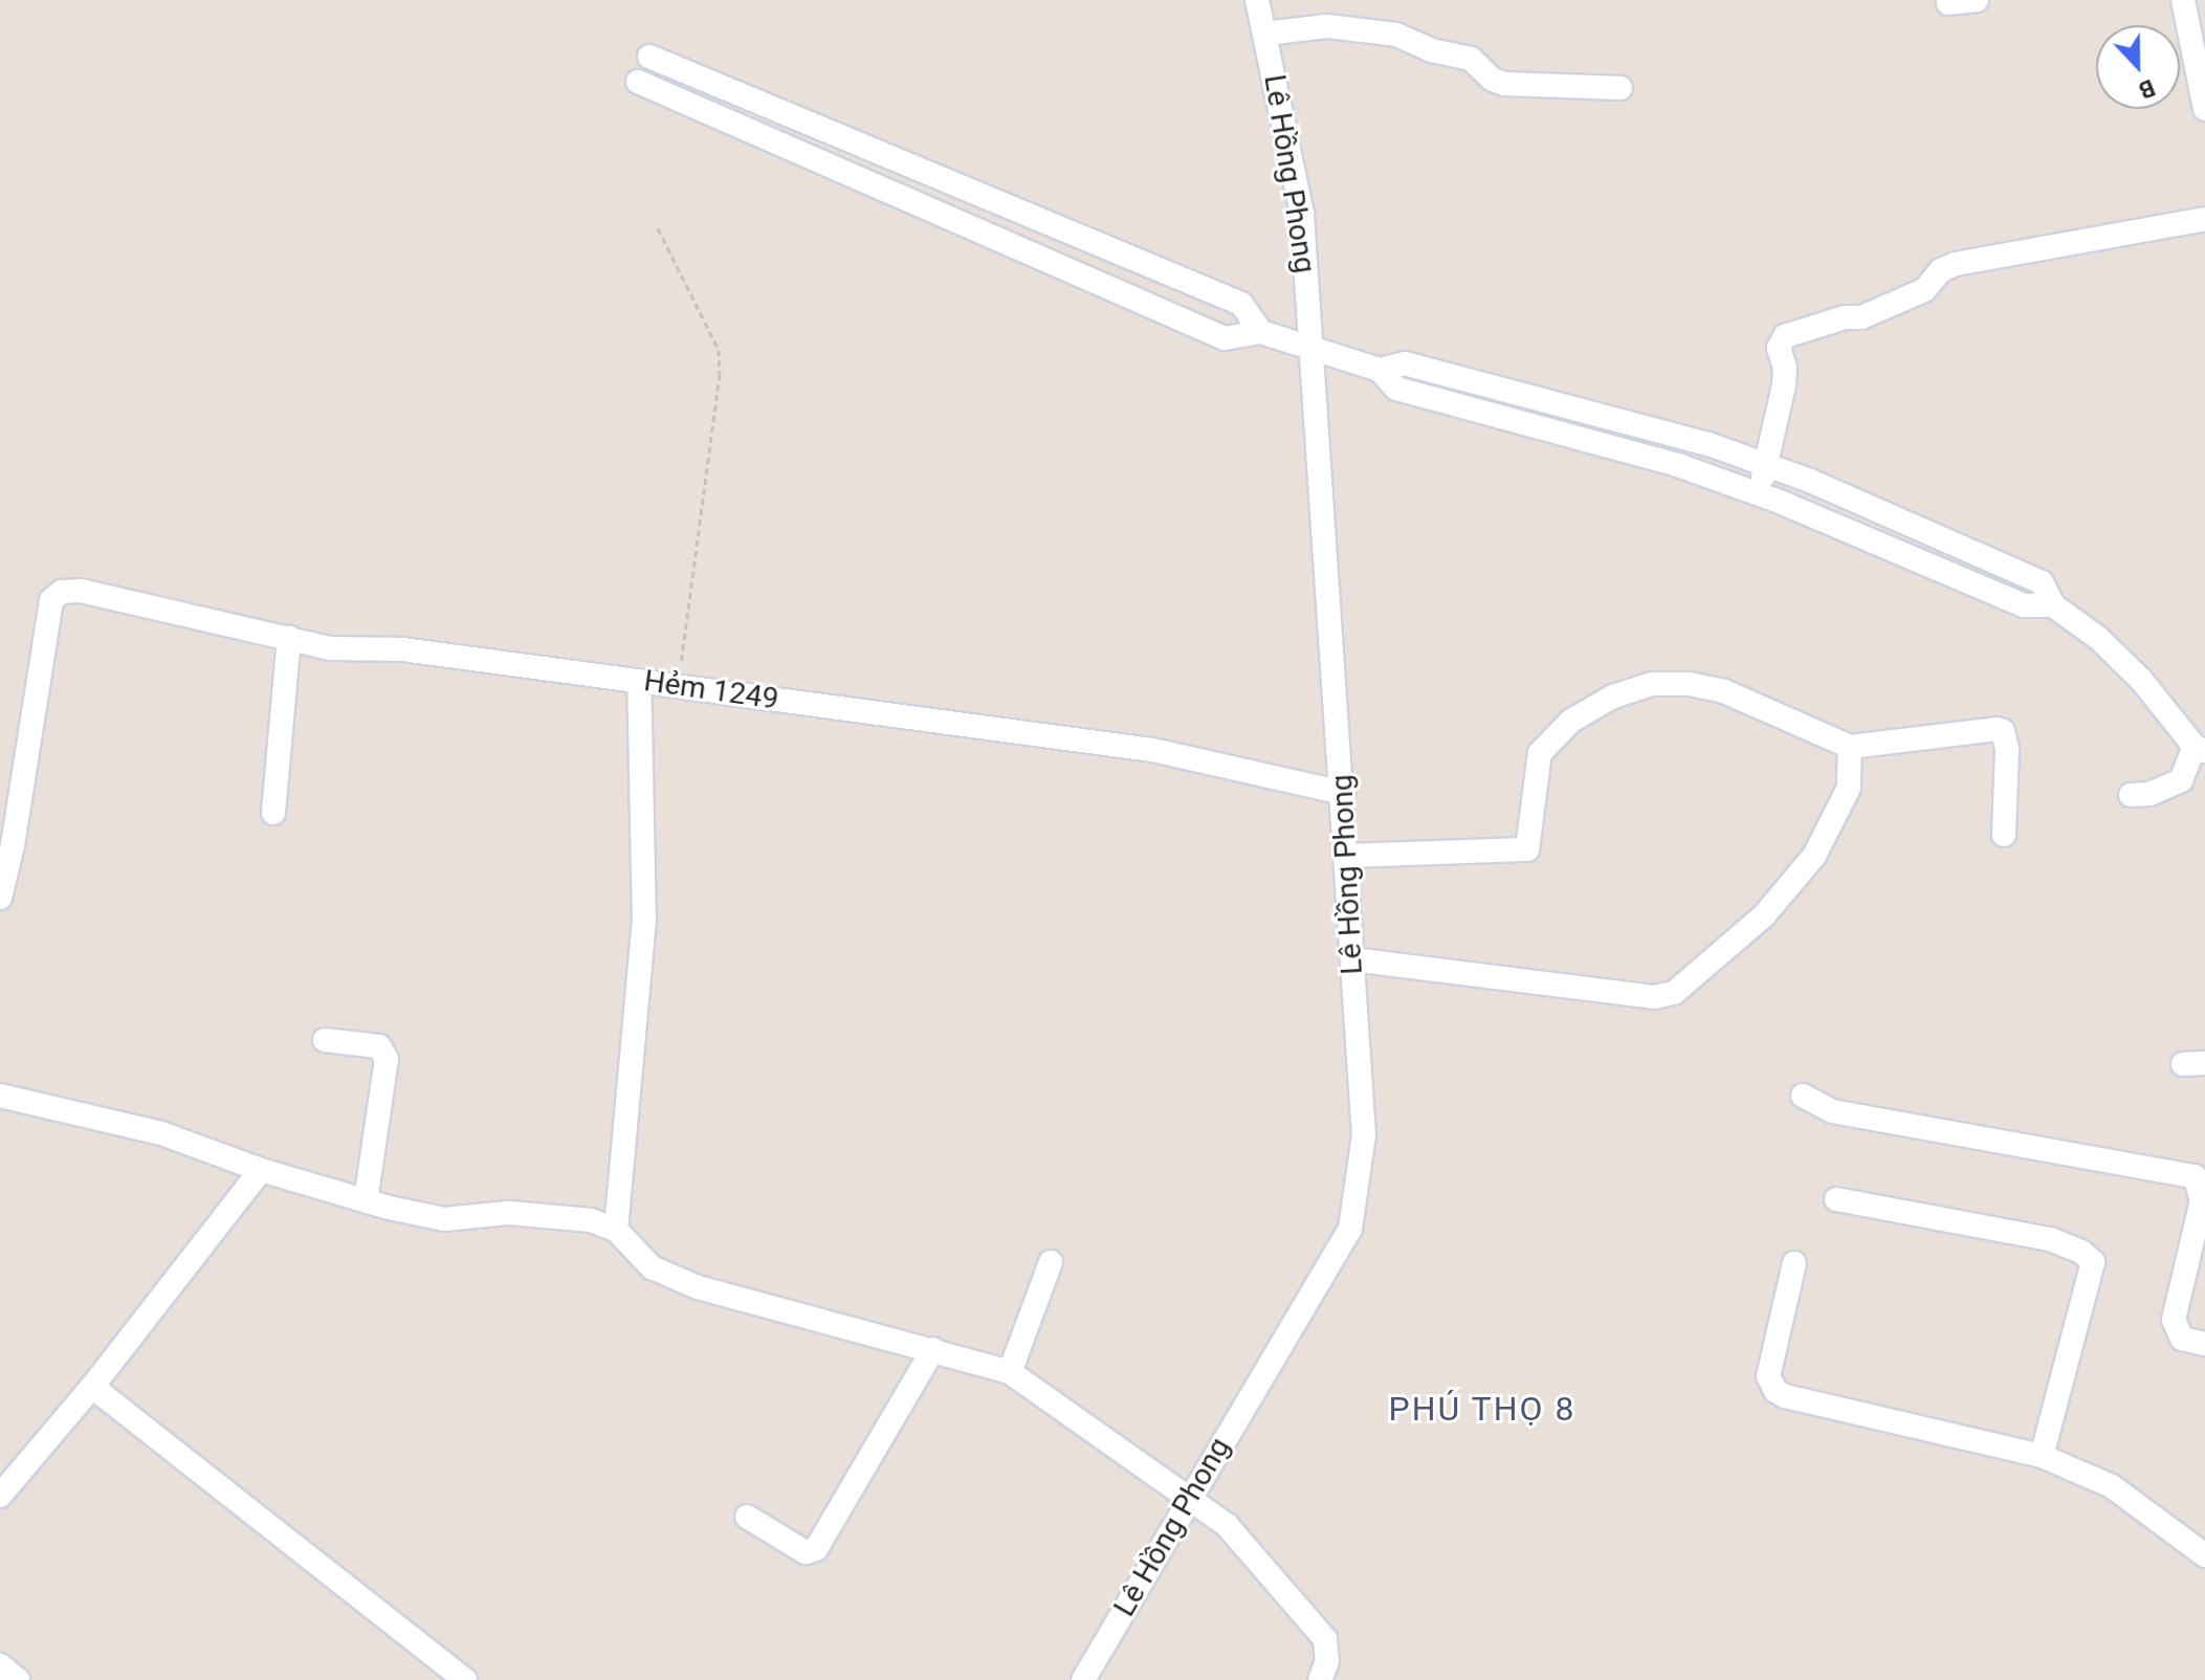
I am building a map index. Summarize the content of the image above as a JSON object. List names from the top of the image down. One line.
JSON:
{"streets":{"street":["Lê Hồng Phong","Hẻm 1249"]},"crossings":[["Lê Hồng Phong","Hẻm 1249"]],"districts":["PHÚ THỌ 8"],"north":"bottom"}
